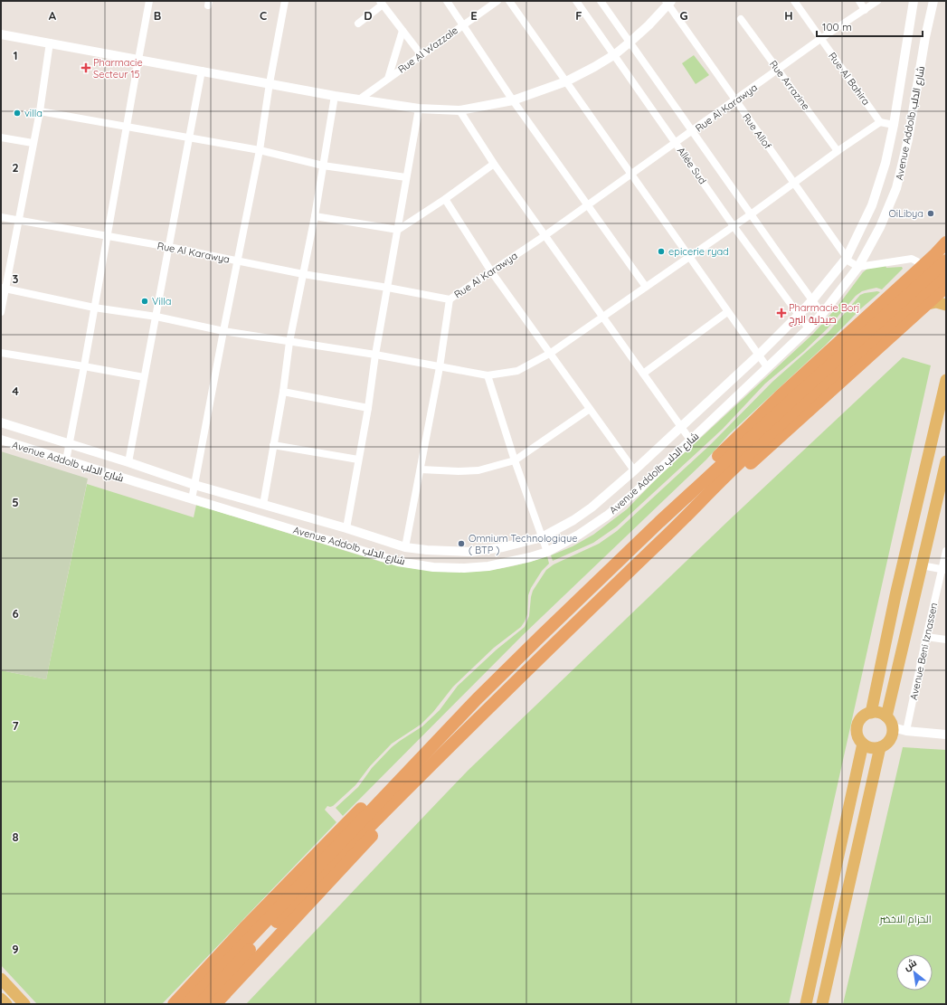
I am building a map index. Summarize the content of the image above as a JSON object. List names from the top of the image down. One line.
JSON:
{"streets":{"street":["Rue Al Wazzale","Rue Al Bahira","Rue Arrazine","Rue Al Karawya","Avenue Addolb شارع الدلب","Rue Allof","Allée Sud","Avenue Beni Iznassen"]},"crossings":[["Rue Al Bahira","Rue Al Karawya"],["Rue Arrazine","Rue Al Karawya"],["Rue Al Karawya","Rue Allof"],["Rue Al Karawya","Allée Sud"],["Avenue Addolb شارع الدلب","Rue Allof"],["Avenue Addolb شارع الدلب","Allée Sud"]],"parks":["الحزام الاخضر"],"places":{"health":["Pharmacie Secteur 15","Pharmacie Borj صيدلية البرج"],"other":["villa","OiLibya","epicerie ryad","Villa","Omnium Technologique ( BTP )"]},"scale_bar":"100 m","north":"top left","grid":{"columns":["A","B","C","D","E","F","G","H"],"rows":["1","2","3","4","5","6","7","8","9"]}}
